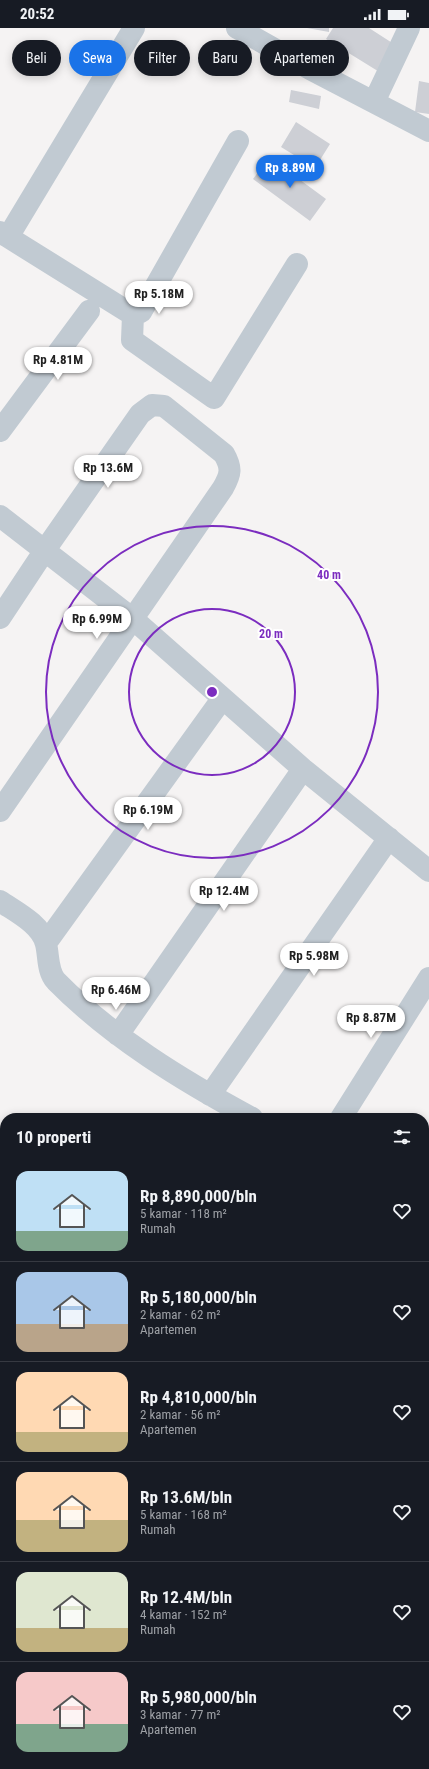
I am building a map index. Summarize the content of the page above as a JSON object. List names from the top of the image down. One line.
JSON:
{"page":{"status":"20:52","chip":["Beli","Sewa","Filter","Baru","Apartemen"],"price":["Rp 8.89M","Rp 5.18M","Rp 4.81M","Rp 13.6M","Rp 6.99M","Rp 6.19M","Rp 12.4M","Rp 5.98M","Rp 6.46M","Rp 8.87M"],"heading":"10 properti","list":[{"name":"Rp 8,890,000/bln","note":"5 kamar · 118 m² · Rumah"},{"name":"Rp 5,180,000/bln","note":"2 kamar · 62 m² · Apartemen"},{"name":"Rp 4,810,000/bln","note":"2 kamar · 56 m² · Apartemen"},{"name":"Rp 13.6M/bln","note":"5 kamar · 168 m² · Rumah"},{"name":"Rp 12.4M/bln","note":"4 kamar · 152 m² · Rumah"},{"name":"Rp 5,980,000/bln","note":"3 kamar · 77 m² · Apartemen"}]},"rings":["40 m","20 m"]}
